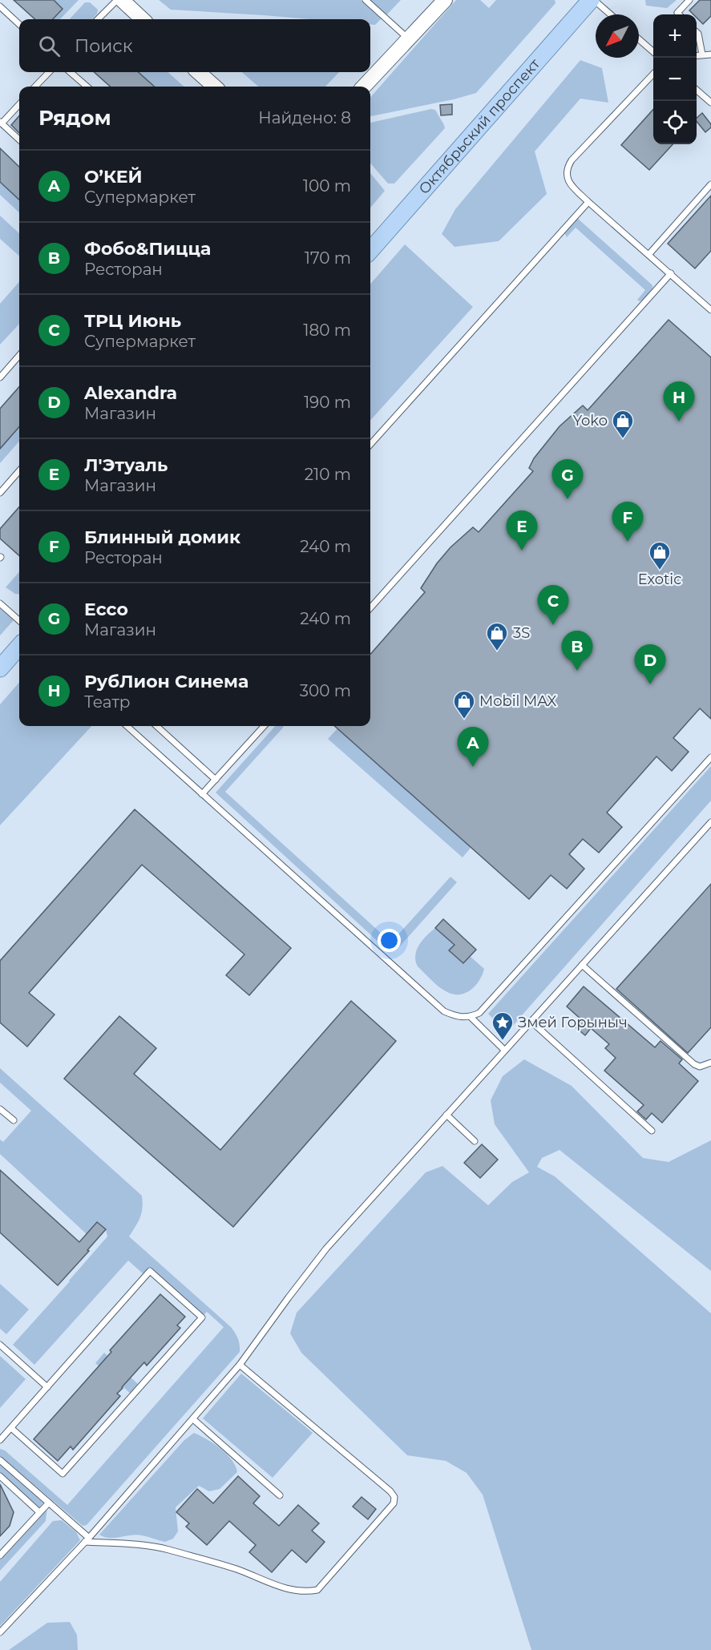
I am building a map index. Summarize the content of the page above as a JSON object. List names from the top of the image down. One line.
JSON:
{"streets":{"main road":["Октябрьский проспект"]},"places":{"shop":["Yoko","Exotic","3S","Mobil MAX"],"place":["Змей Горыныч"]},"north":"bottom left","page":{"map_buttons":["+","−"],"search":"Поиск","heading":["Рядом","Найдено: 8"],"list":[{"mark":"A","name":"О’КЕЙ","note":"Супермаркет","value":"100 m"},{"mark":"B","name":"Фобо&Пицца","note":"Ресторан","value":"170 m"},{"mark":"C","name":"ТРЦ Июнь","note":"Супермаркет","value":"180 m"},{"mark":"D","name":"Alexandra","note":"Магазин","value":"190 m"},{"mark":"E","name":"Л'Этуаль","note":"Магазин","value":"210 m"},{"mark":"F","name":"Блинный домик","note":"Ресторан","value":"240 m"},{"mark":"G","name":"Ecco","note":"Магазин","value":"240 m"},{"mark":"H","name":"РубЛион Синема","note":"Театр","value":"300 m"}],"pins":["H","G","F","E","C","B","D","A"]}}
